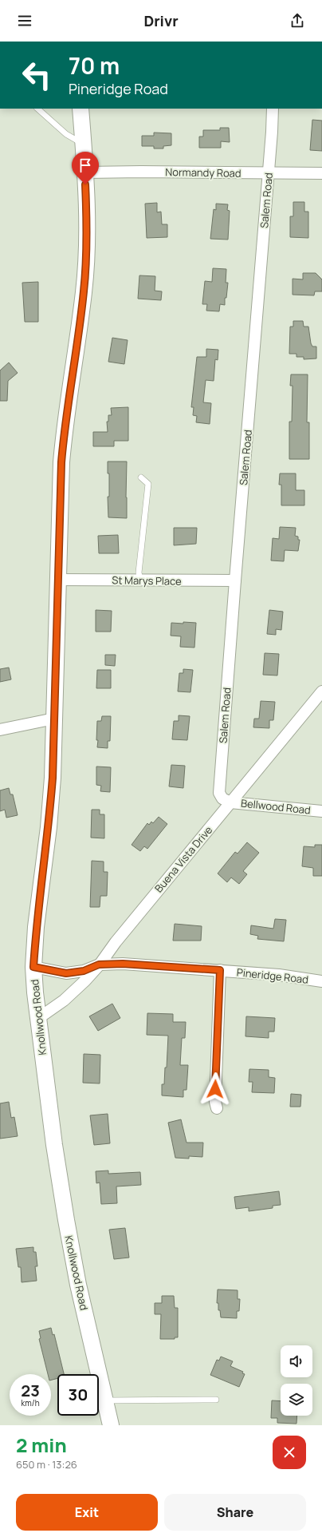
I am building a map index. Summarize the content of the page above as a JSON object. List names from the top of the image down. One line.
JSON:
{"streets":{"main road":["Knollwood Road"],"street":["Normandy Road","Salem Road","St Marys Place","Bellwood Road","Buena Vista Drive","Pineridge Road"]},"crossings":[["Normandy Road","Salem Road"],["Normandy Road","Knollwood Road"],["Salem Road","St Marys Place"],["Salem Road","Bellwood Road"],["Salem Road","Buena Vista Drive"],["St Marys Place","Knollwood Road"],["Bellwood Road","Buena Vista Drive"],["Buena Vista Drive","Pineridge Road"],["Buena Vista Drive","Knollwood Road"],["Pineridge Road","Knollwood Road"]],"page":{"header":"Drivr","turn":["70 m","Pineridge Road"],"speed":"23 km/h","limit":"30","heading":["2 min","650 m · 13:26"],"buttons":["Exit","Share"]}}
